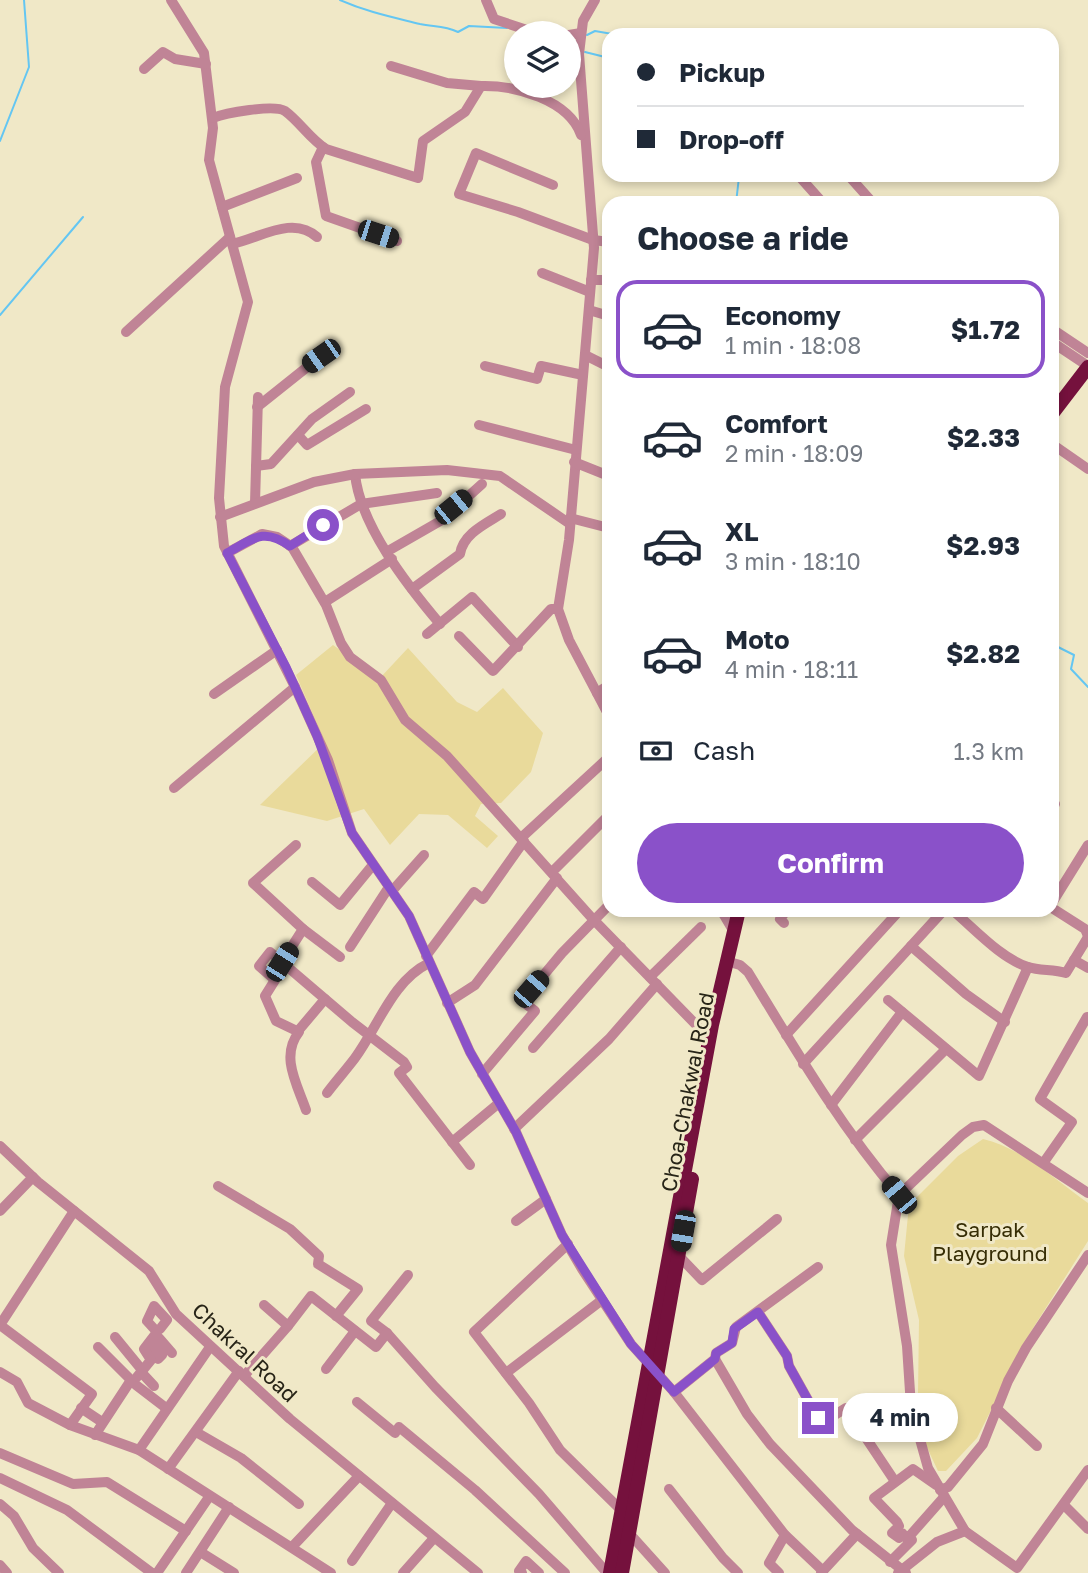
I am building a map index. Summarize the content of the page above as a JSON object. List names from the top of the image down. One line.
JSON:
{"streets":{"highway":["Choa-Chakwal Road"],"street":["Chakral Road"]},"parks":["Sarpak Playground"],"page":{"banner":["Pickup","Drop-off"],"heading":"Choose a ride","list":[{"name":"Economy","note":"1 min · 18:08","value":"$1.72"},{"name":"Comfort","note":"2 min · 18:09","value":"$2.33"},{"name":"XL","note":"3 min · 18:10","value":"$2.93"},{"name":"Moto","note":"4 min · 18:11","value":"$2.82"}],"pay":["Cash","1.3 km"],"buttons":"Confirm","bubble":"4 min"}}
